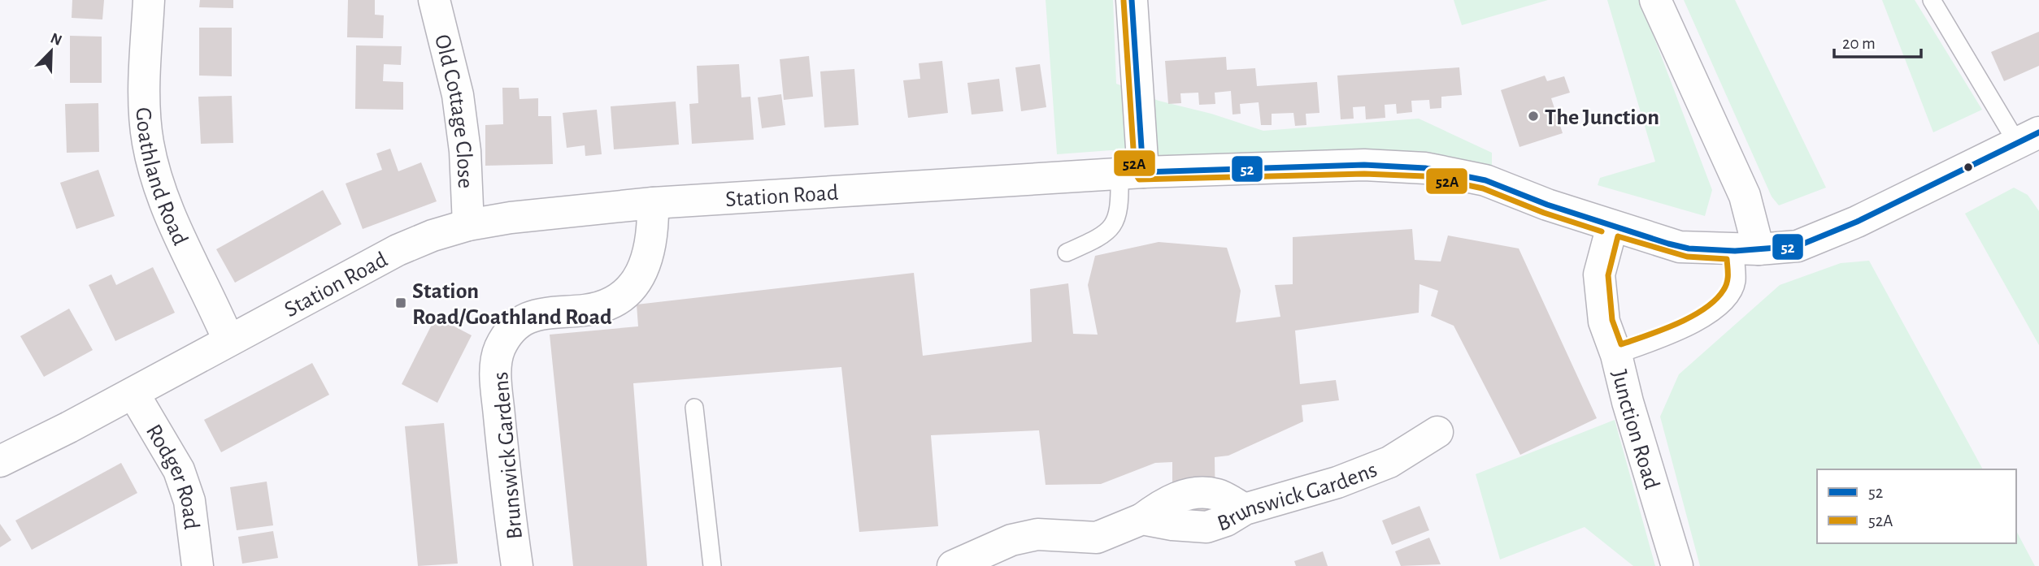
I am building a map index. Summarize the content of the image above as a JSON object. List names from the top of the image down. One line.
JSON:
{"streets":{"street":["Old Cottage Close","Goathland Road","Station Road","Junction Road","Brunswick Gardens","Rodger Road"]},"crossings":[["Old Cottage Close","Station Road"],["Goathland Road","Station Road"],["Station Road","Junction Road"],["Station Road","Brunswick Gardens"],["Station Road","Rodger Road"]],"places":{"other":["The Junction"],"transit":["Station Road/Goathland Road"]},"lines":["transit line 52","transit line 52A"],"legend":["52","52A"],"scale_bar":"20 m","north":"top right"}
